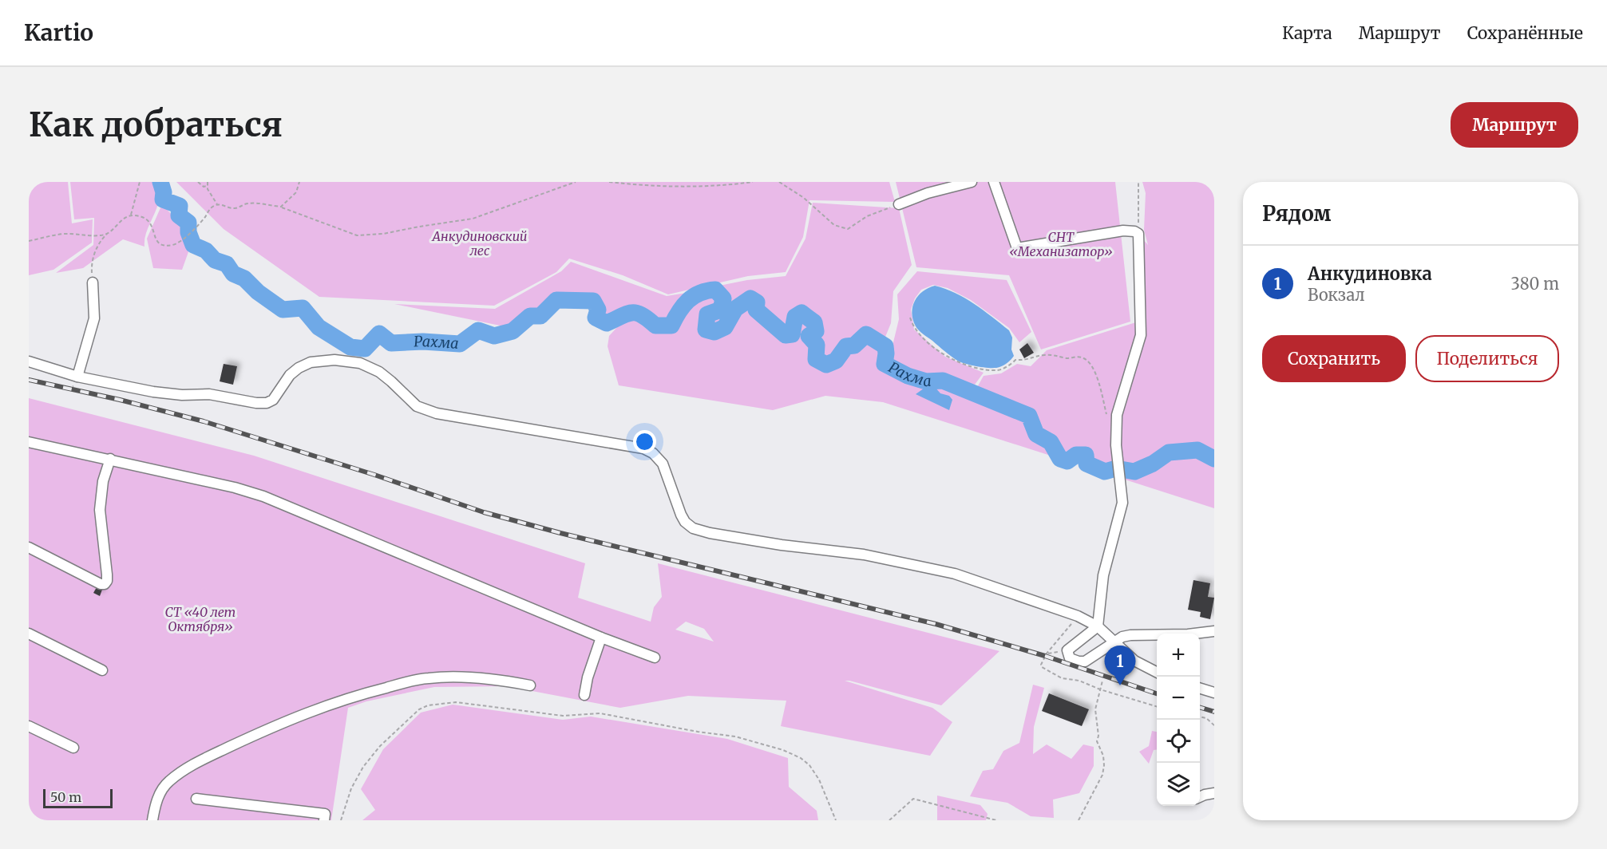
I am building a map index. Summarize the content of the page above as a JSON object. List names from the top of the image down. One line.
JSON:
{"water":["Рахма"],"parks":["Анкудиновский лес","СНТ «Механизатор»","СТ «40 лет Октября»"],"scale_bar":"50 m","page":{"header":"Kartio","nav":["Карта","Маршрут","Сохранённые"],"buttons":["Маршрут",["Сохранить","Поделиться"]],"title":"Как добраться","heading":"Рядом","list":[{"mark":"1","name":"Анкудиновка","note":"Вокзал","value":"380 m"}],"map_buttons":["+","−"],"pins":"1","scale":"50 m"}}
